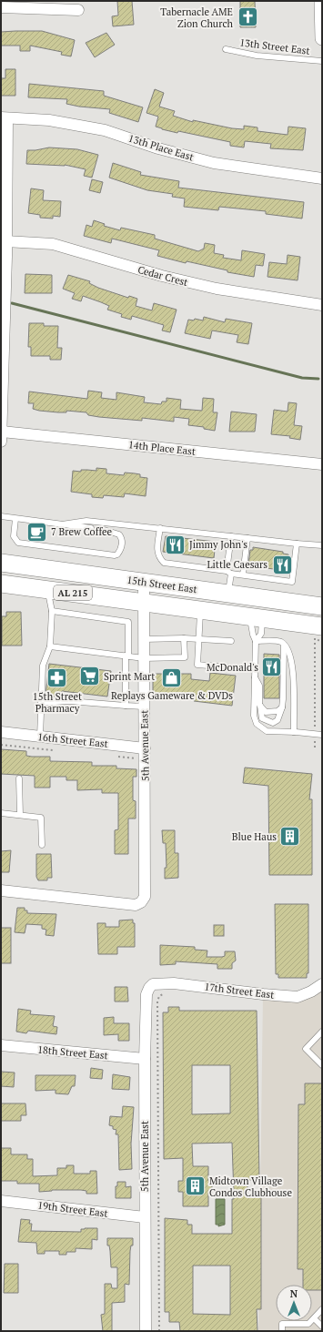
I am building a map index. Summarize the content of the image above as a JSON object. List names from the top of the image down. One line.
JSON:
{"streets":{"main road":["15th Street East","AL 215"],"street":["13th Place East","Cedar Crest","14th Place East","16th Street East","5th Avenue East","17th Street East","18th Street East","19th Street East"],"lane":["13th Street East"]},"crossings":[["15th Street East","5th Avenue East"],["16th Street East","5th Avenue East"],["5th Avenue East","17th Street East"],["5th Avenue East","18th Street East"],["5th Avenue East","19th Street East"]],"places":{"church":["Tabernacle AME Zion Church"],"cafe":["7 Brew Coffee"],"restaurant":["Jimmy John's","Little Caesars","McDonald's"],"supermarket":["Sprint Mart"],"shop":["Replays Gameware & DVDs"],"pharmacy":["15th Street Pharmacy"],"building":["Blue Haus","Midtown Village Condos Clubhouse"]},"north":"top"}
